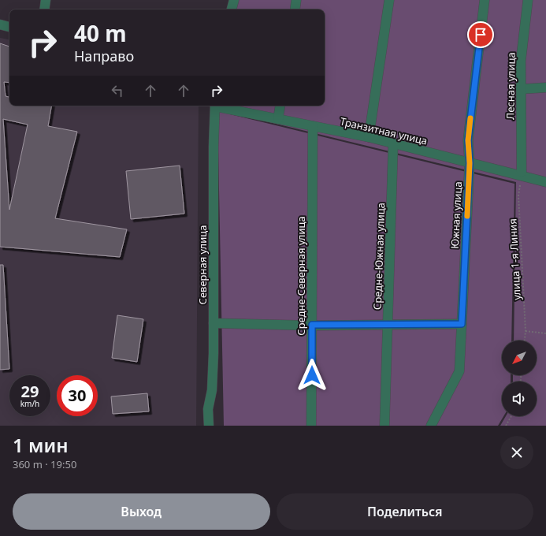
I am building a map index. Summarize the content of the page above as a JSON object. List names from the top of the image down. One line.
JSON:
{"streets":{"street":["Лесная улица","Транзитная улица","Южная улица","Средне-Южная улица","Северная улица","Средне-Северная улица"],"path":["улица 1-я Линия"]},"crossings":[["Лесная улица","Транзитная улица"],["Лесная улица","улица 1-я Линия"],["Транзитная улица","Южная улица"],["Транзитная улица","Средне-Южная улица"],["Транзитная улица","улица 1-я Линия"],["Транзитная улица","Средне-Северная улица"]],"north":"bottom left","page":{"turn":["40 m","Направо"],"speed":"29 km/h","limit":"30","heading":["1 мин","360 m · 19:50"],"buttons":["Выход","Поделиться"]}}
